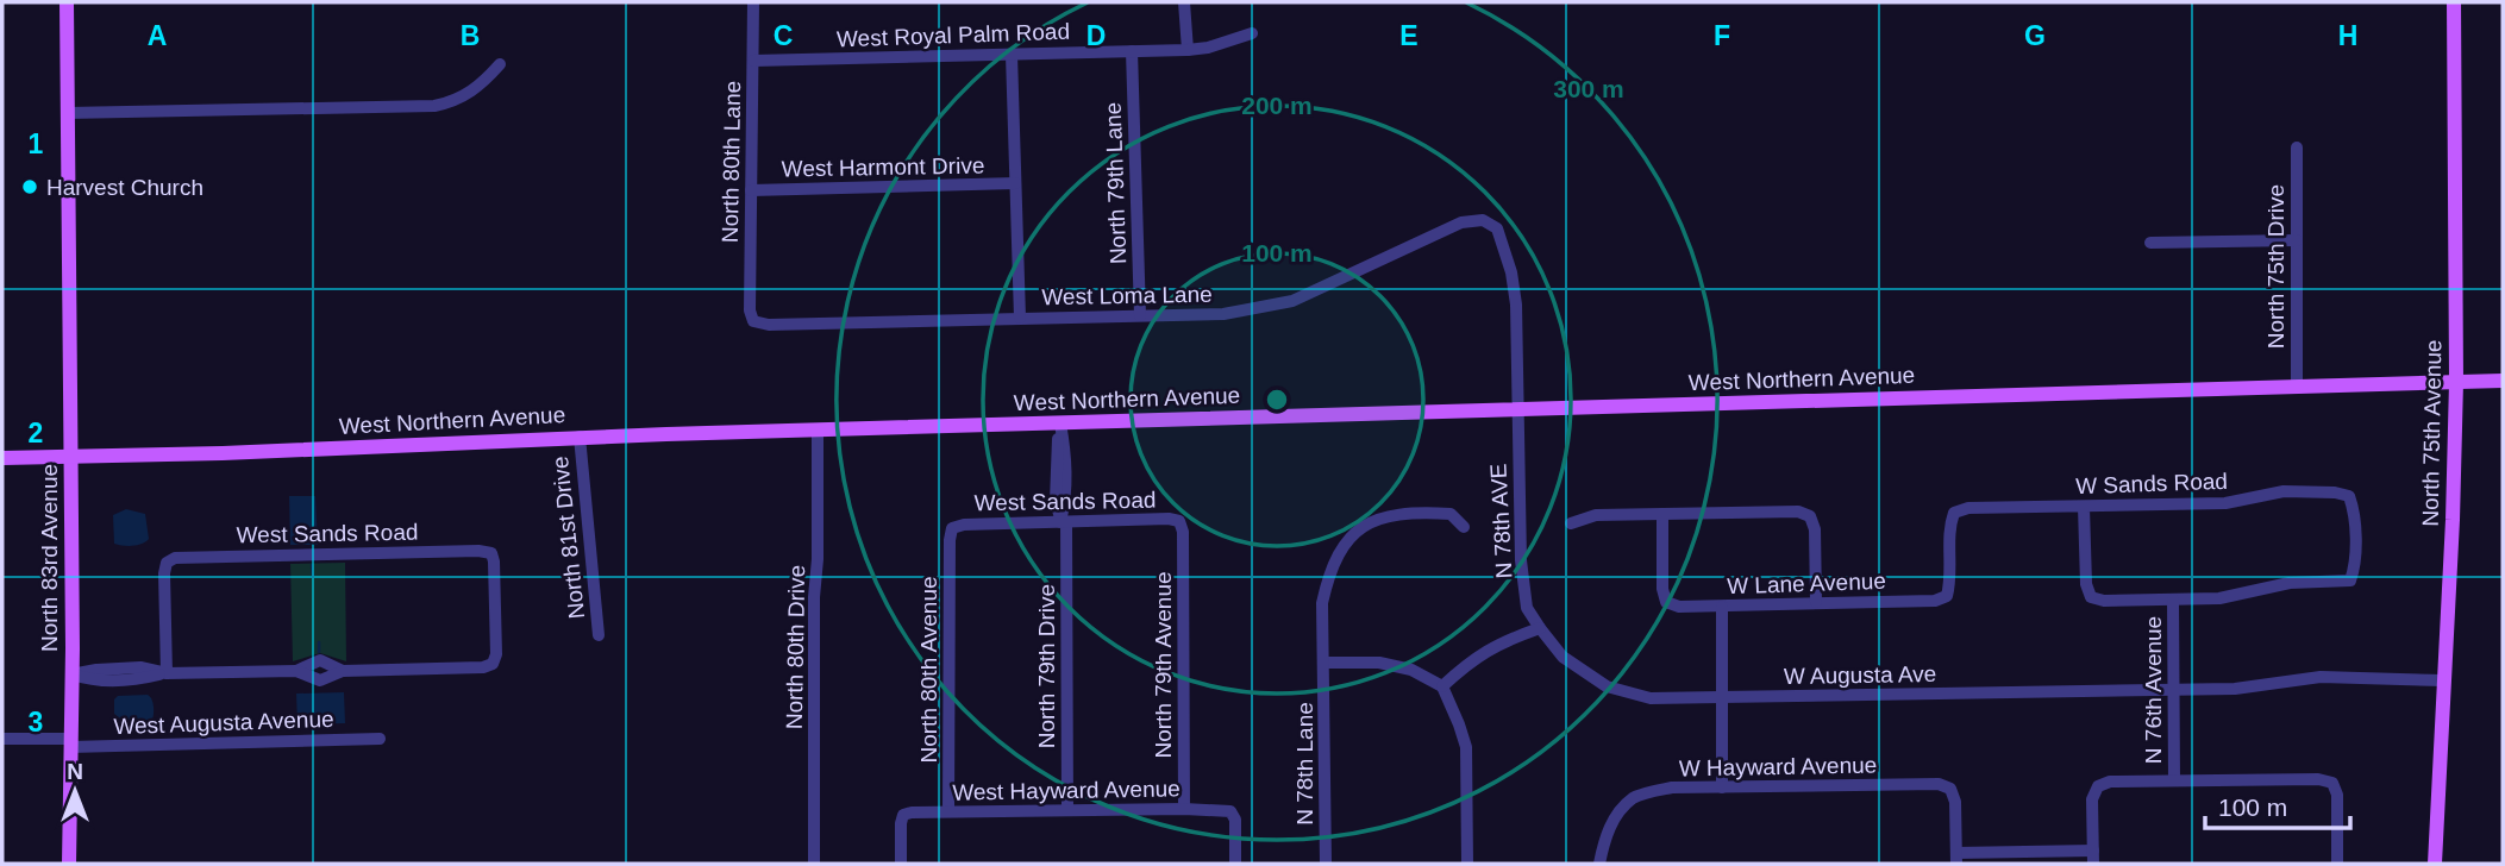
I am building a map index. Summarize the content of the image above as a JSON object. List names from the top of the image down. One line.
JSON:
{"streets":{"main road":["West Northern Avenue","North 75th Avenue","North 83rd Avenue"],"street":["West Royal Palm Road","North 80th Lane","West Harmont Drive","North 79th Lane","North 75th Drive","West Loma Lane","W Sands Road","West Sands Road","N 78th AVE","North 81st Drive","W Lane Avenue","North 80th Drive","North 79th Avenue","North 79th Drive","North 80th Avenue","W Augusta Ave","N 76th Avenue","West Augusta Avenue","N 78th Lane","W Hayward Avenue","West Hayward Avenue"]},"crossings":[["West Royal Palm Road","North 80th Lane"],["West Royal Palm Road","North 79th Lane"],["North 80th Lane","West Harmont Drive"],["North 80th Lane","West Loma Lane"],["North 79th Lane","West Loma Lane"],["North 75th Drive","West Northern Avenue"],["West Loma Lane","West Northern Avenue"],["West Loma Lane","N 78th AVE"],["West Northern Avenue","North 75th Avenue"],["West Northern Avenue","N 78th AVE"],["West Northern Avenue","North 81st Drive"],["West Northern Avenue","North 83rd Avenue"],["West Northern Avenue","North 80th Drive"],["West Northern Avenue","North 79th Drive"],["North 75th Avenue","W Augusta Ave"],["W Sands Road","W Lane Avenue"],["W Sands Road","N 76th Avenue"],["West Sands Road","North 79th Avenue"],["West Sands Road","North 79th Drive"],["West Sands Road","North 80th Avenue"],["N 78th AVE","W Augusta Ave"],["North 83rd Avenue","West Augusta Avenue"],["North 79th Avenue","West Hayward Avenue"],["North 79th Drive","West Hayward Avenue"],["North 80th Avenue","West Hayward Avenue"],["W Augusta Ave","N 76th Avenue"]],"places":["Harvest Church"],"scale_bar":"100 m","north":"top","grid":{"columns":["A","B","C","D","E","F","G","H"],"rows":["1","2","3"]},"rings":["300 m","200 m","100 m"]}
